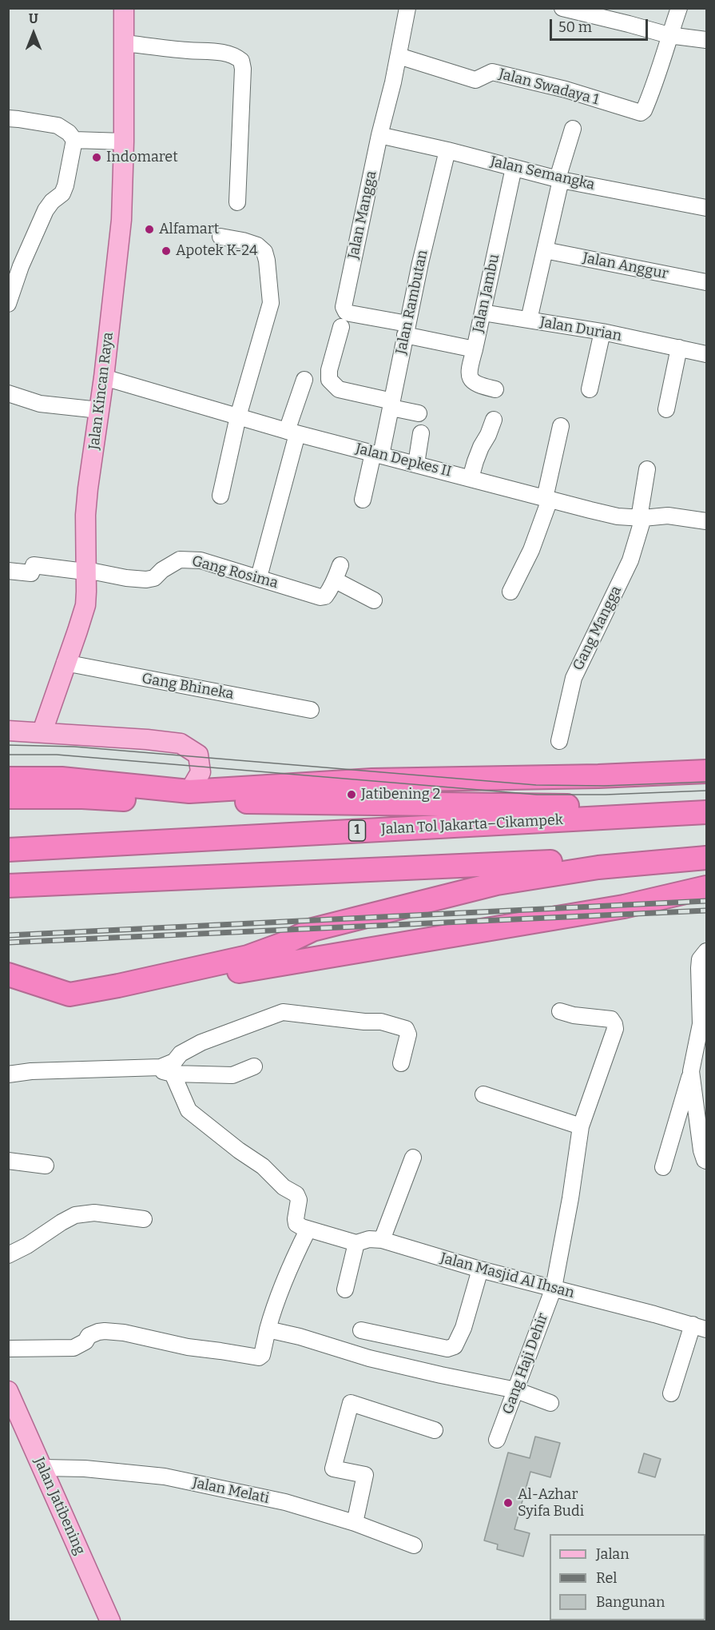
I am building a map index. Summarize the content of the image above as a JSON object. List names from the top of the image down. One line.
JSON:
{"streets":{"highway":["Jalan Tol Jakarta–Cikampek","1"],"main road":["Jalan Kincan Raya","Jalan Jatibening"],"street":["Jalan Swadaya 1","Jalan Semangka","Jalan Mangga","Jalan Anggur","Jalan Jambu","Jalan Rambutan","Jalan Durian","Jalan Depkes II","Gang Rosima","Gang Mangga","Gang Bhineka","Jalan Masjid Al Ihsan","Gang Haji Dehir","Jalan Melati"]},"crossings":[["Jalan Swadaya 1","Jalan Mangga"],["Jalan Semangka","Jalan Mangga"],["Jalan Semangka","Jalan Jambu"],["Jalan Semangka","Jalan Rambutan"],["Jalan Mangga","Jalan Jambu"],["Jalan Mangga","Jalan Rambutan"],["Jalan Jambu","Jalan Rambutan"],["Jalan Jambu","Jalan Durian"],["Jalan Rambutan","Jalan Depkes II"],["Jalan Kincan Raya","Jalan Depkes II"],["Jalan Kincan Raya","Gang Rosima"],["Jalan Kincan Raya","Gang Bhineka"],["Jalan Depkes II","Gang Mangga"],["Jalan Masjid Al Ihsan","Gang Haji Dehir"],["Jalan Melati","Jalan Jatibening"]],"places":["Indomaret","Alfamart","Apotek K-24","Jatibening 2","Al-Azhar Syifa Budi"],"legend":["Jalan","Rel","Bangunan"],"scale_bar":"50 m","north":"top"}
